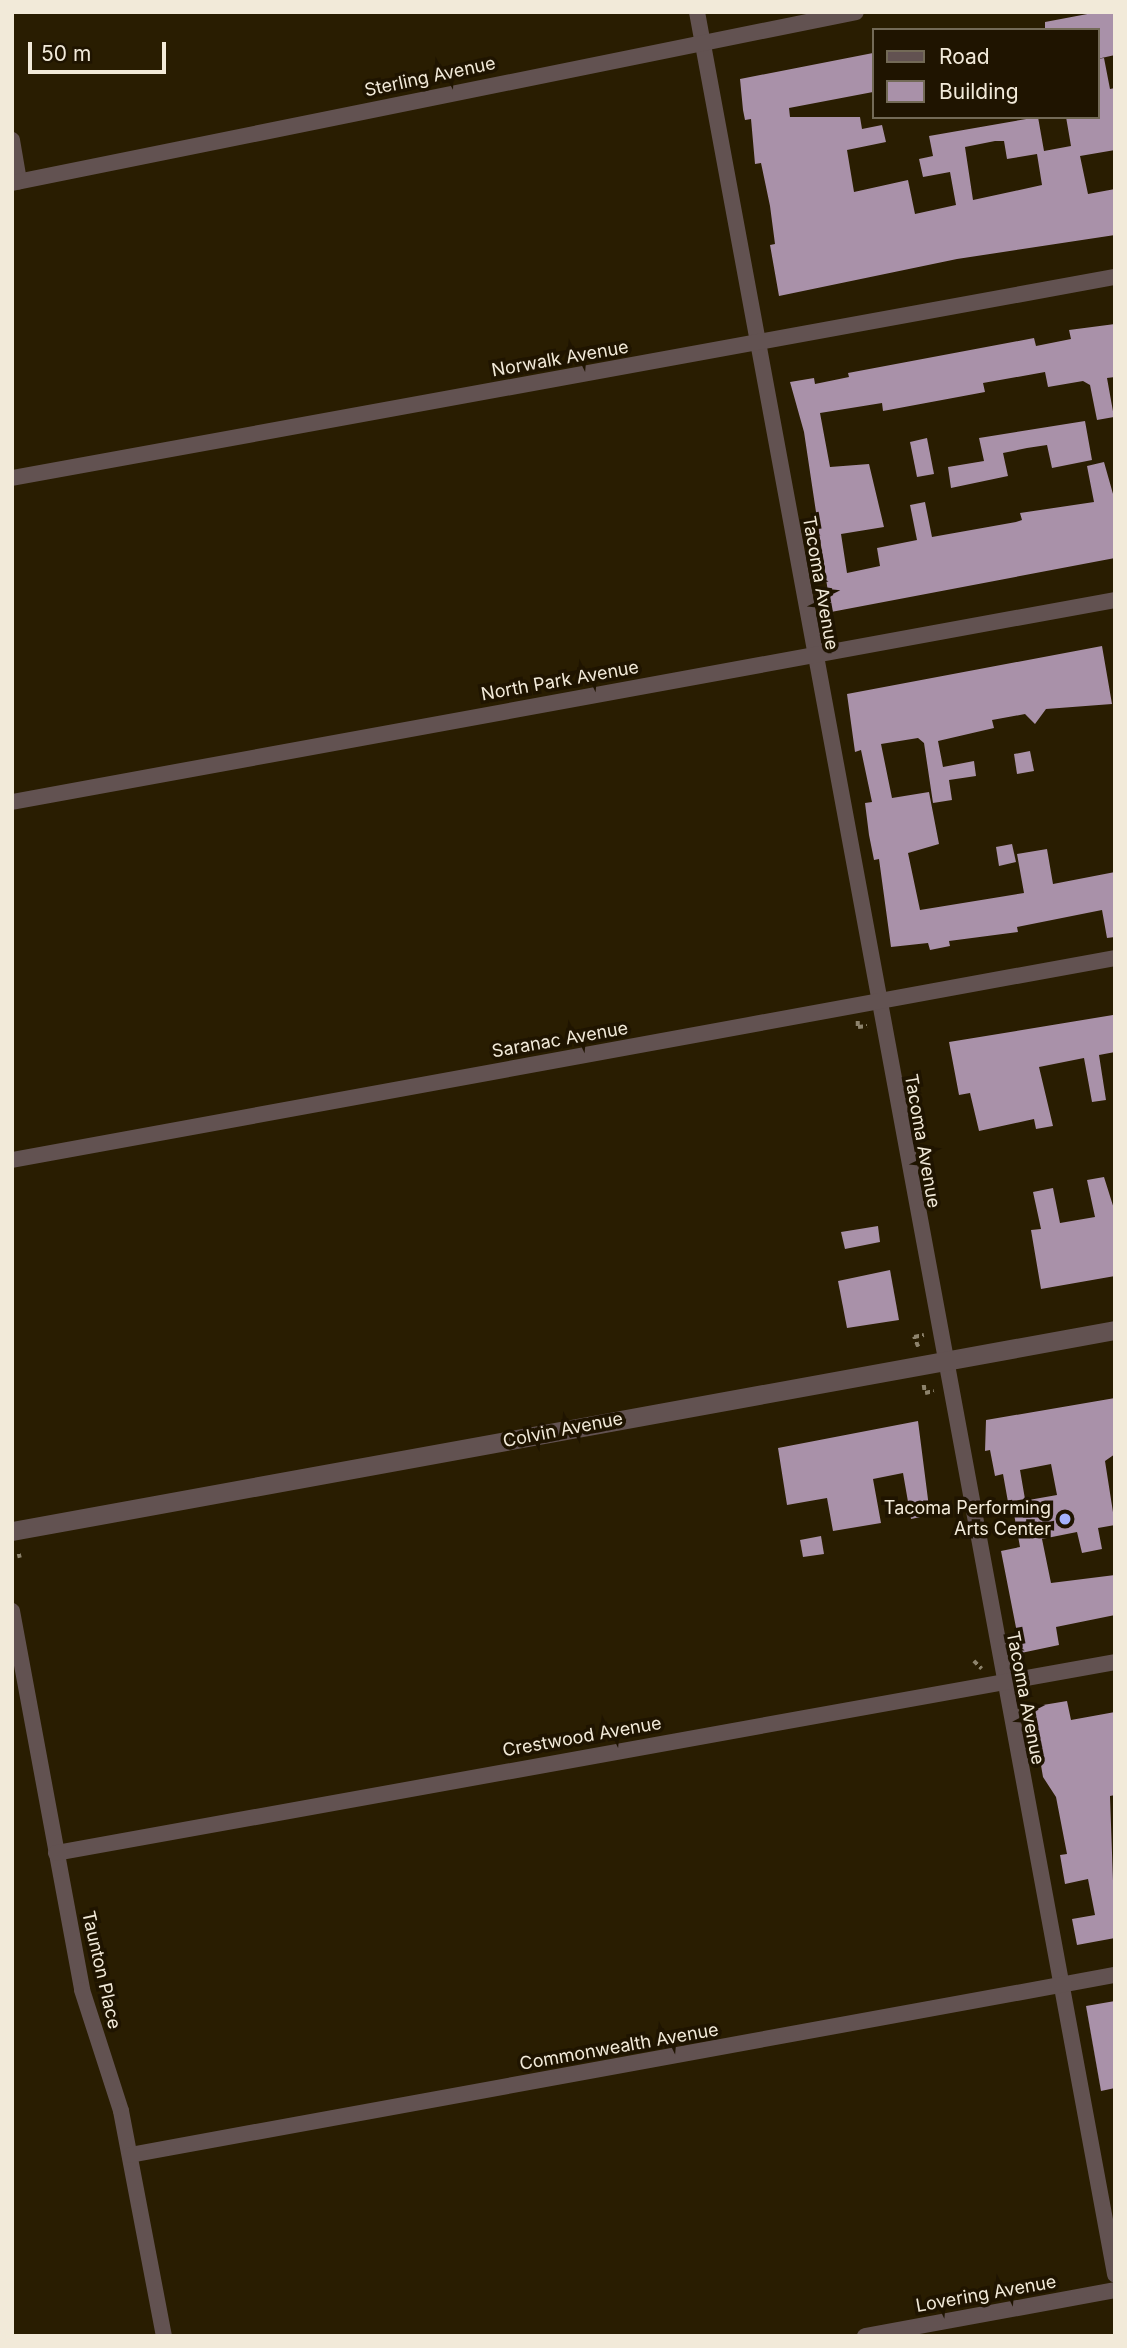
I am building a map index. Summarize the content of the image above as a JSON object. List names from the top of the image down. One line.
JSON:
{"streets":{"street":["Sterling Avenue","Norwalk Avenue","Tacoma Avenue","North Park Avenue","Saranac Avenue","Colvin Avenue","Crestwood Avenue","Taunton Place","Commonwealth Avenue","Lovering Avenue"]},"crossings":[["Sterling Avenue","Tacoma Avenue"],["Norwalk Avenue","Tacoma Avenue"],["Tacoma Avenue","North Park Avenue"],["Tacoma Avenue","Saranac Avenue"],["Tacoma Avenue","Colvin Avenue"],["Tacoma Avenue","Crestwood Avenue"],["Tacoma Avenue","Commonwealth Avenue"],["Crestwood Avenue","Taunton Place"],["Taunton Place","Commonwealth Avenue"]],"places":["Tacoma Performing Arts Center"],"legend":["Road","Building"],"scale_bar":"50 m"}
